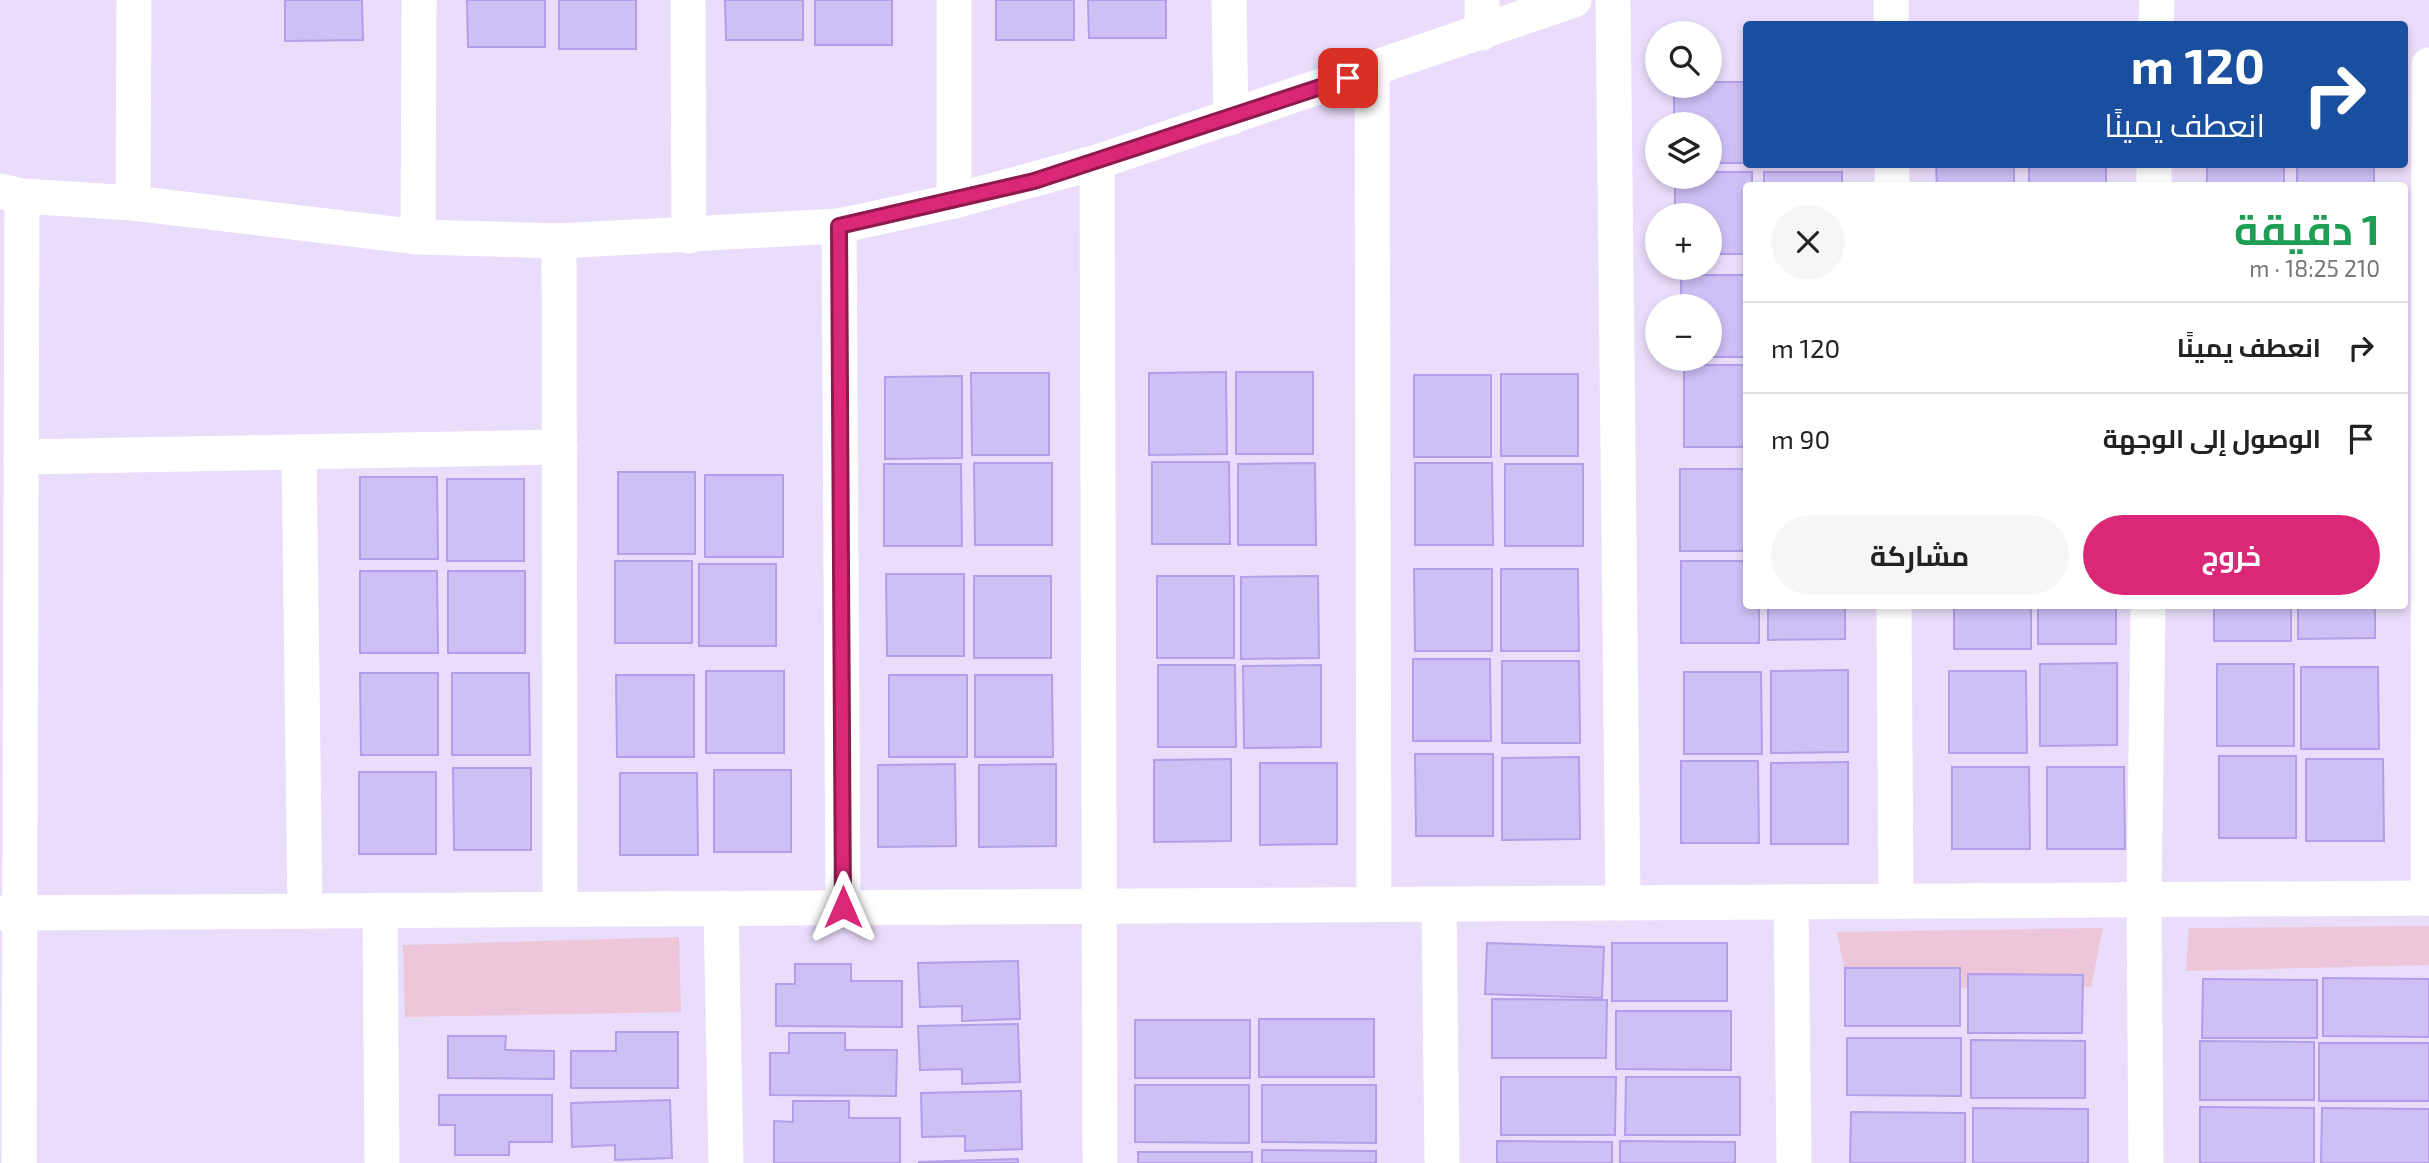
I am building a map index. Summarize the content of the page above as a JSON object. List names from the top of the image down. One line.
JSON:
{"page":{"map_buttons":["+","−"],"turn":["120 m","انعطف يمينًا"],"heading":["1 دقيقة","210 m · 18:25"],"list":[{"name":"انعطف يمينًا","value":"120 m"},{"name":"الوصول إلى الوجهة","value":"90 m"}],"buttons":["خروج","مشاركة"]}}
